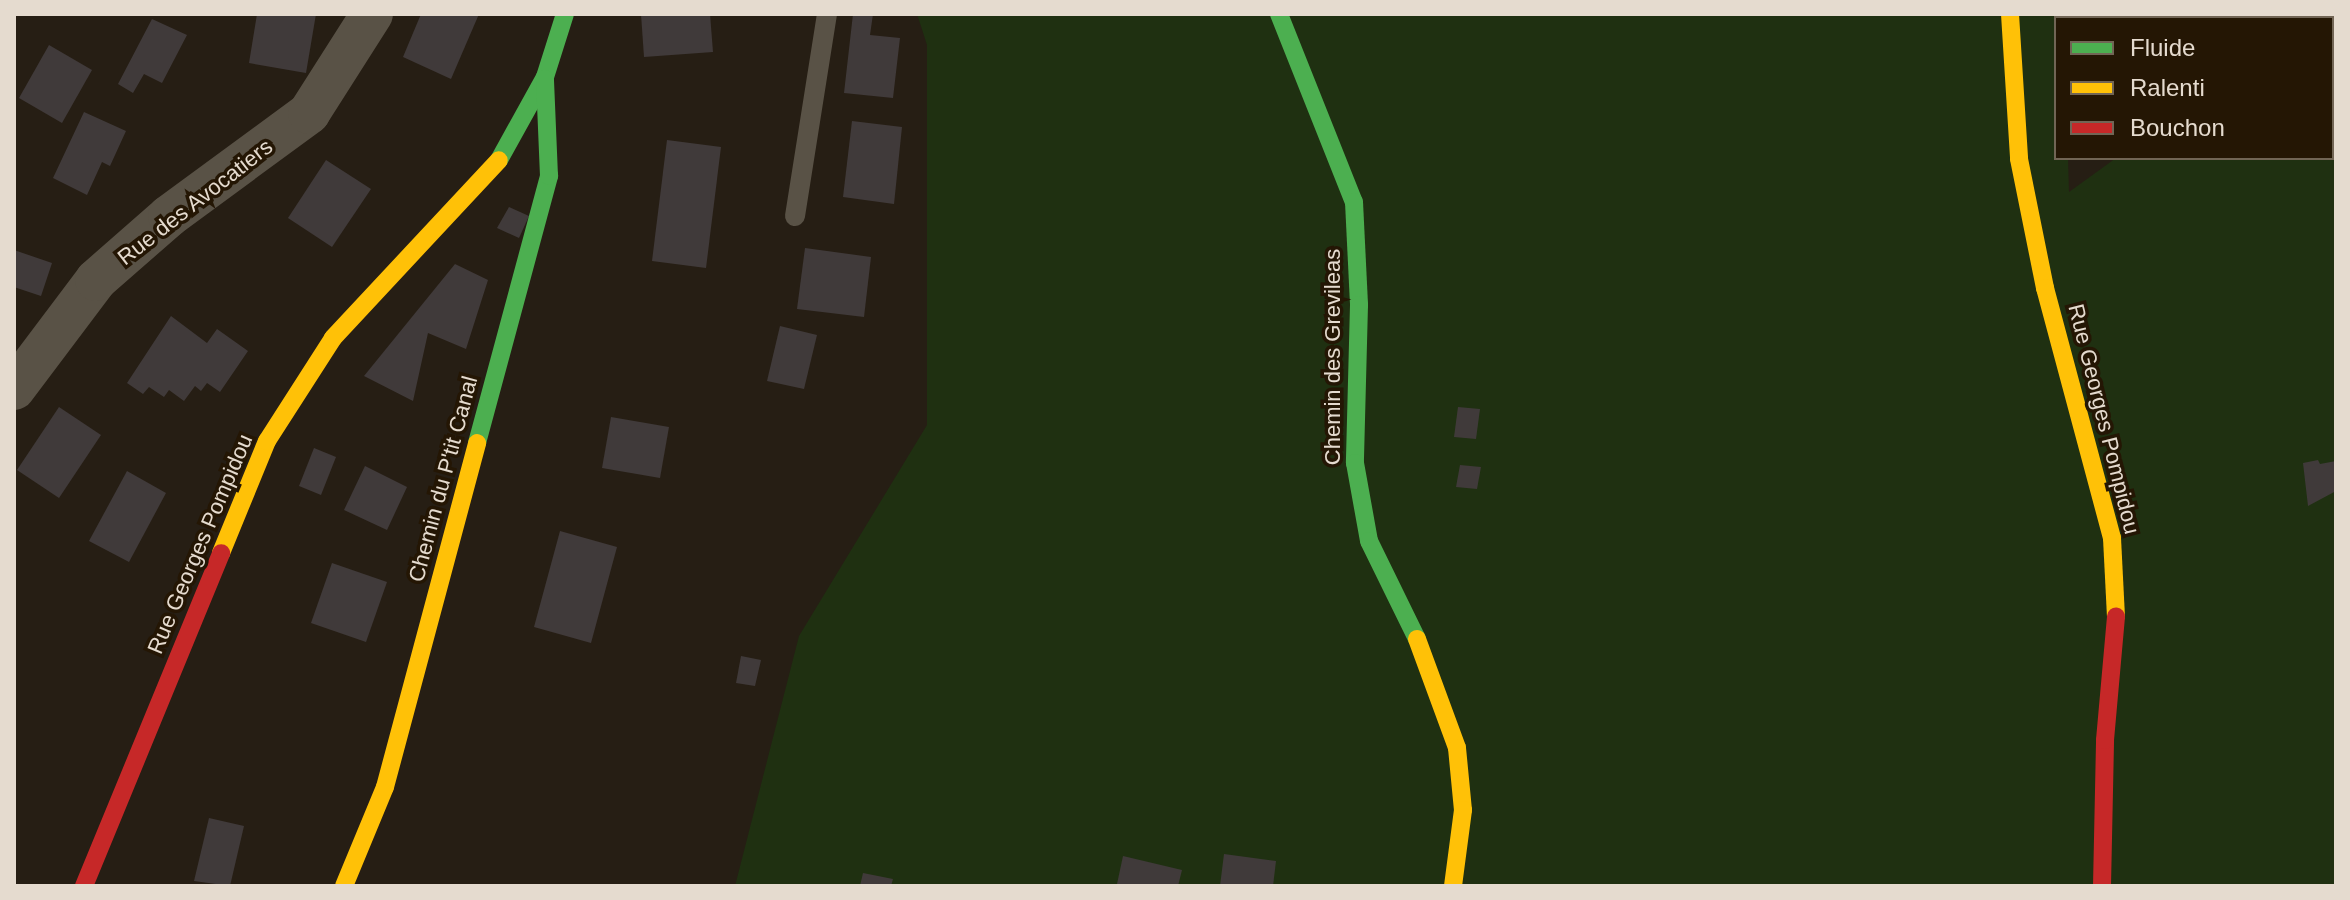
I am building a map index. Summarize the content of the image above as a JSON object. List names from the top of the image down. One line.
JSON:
{"streets":{"main road":["Chemin des Grevileas","Rue Georges Pompidou","Chemin du P'tit Canal"],"street":["Rue des Avocatiers"]},"crossings":[["Rue Georges Pompidou","Chemin du P'tit Canal"]],"legend":["Fluide","Ralenti","Bouchon"]}
